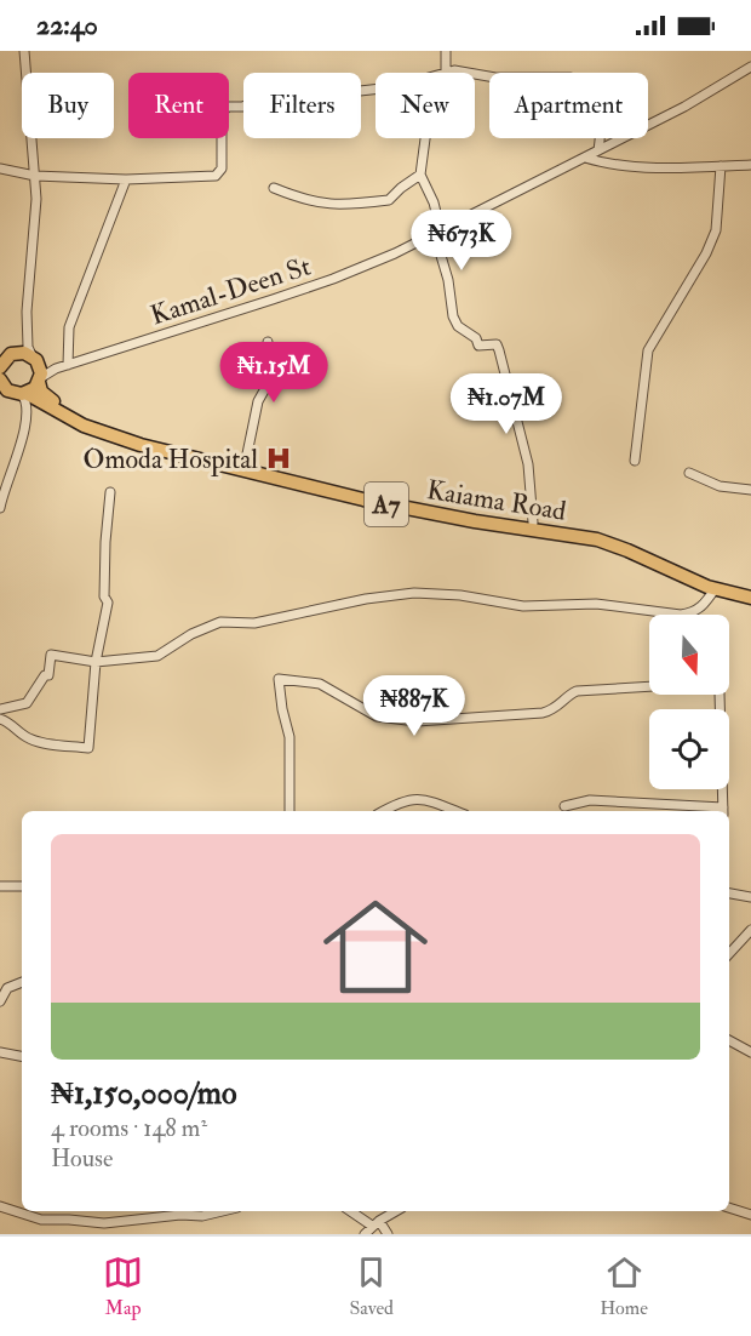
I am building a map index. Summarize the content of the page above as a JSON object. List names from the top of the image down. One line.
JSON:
{"streets":{"highway":["Kaiama Road","A7"],"street":["Kamal-Deen St"]},"crossings":[["Kamal-Deen St","Kaiama Road"]],"places":{"hospital":["Omoda Hospital"]},"north":"bottom","page":{"status":"22:40","chip":["Buy","Rent","Filters","New","Apartment"],"price":["₦673K","₦1.15M","₦1.07M","₦887K"],"list":[{"name":"₦1,150,000/mo","note":"4 rooms · 148 m² · House"}],"tabs":["Map","Saved","Home"]}}
